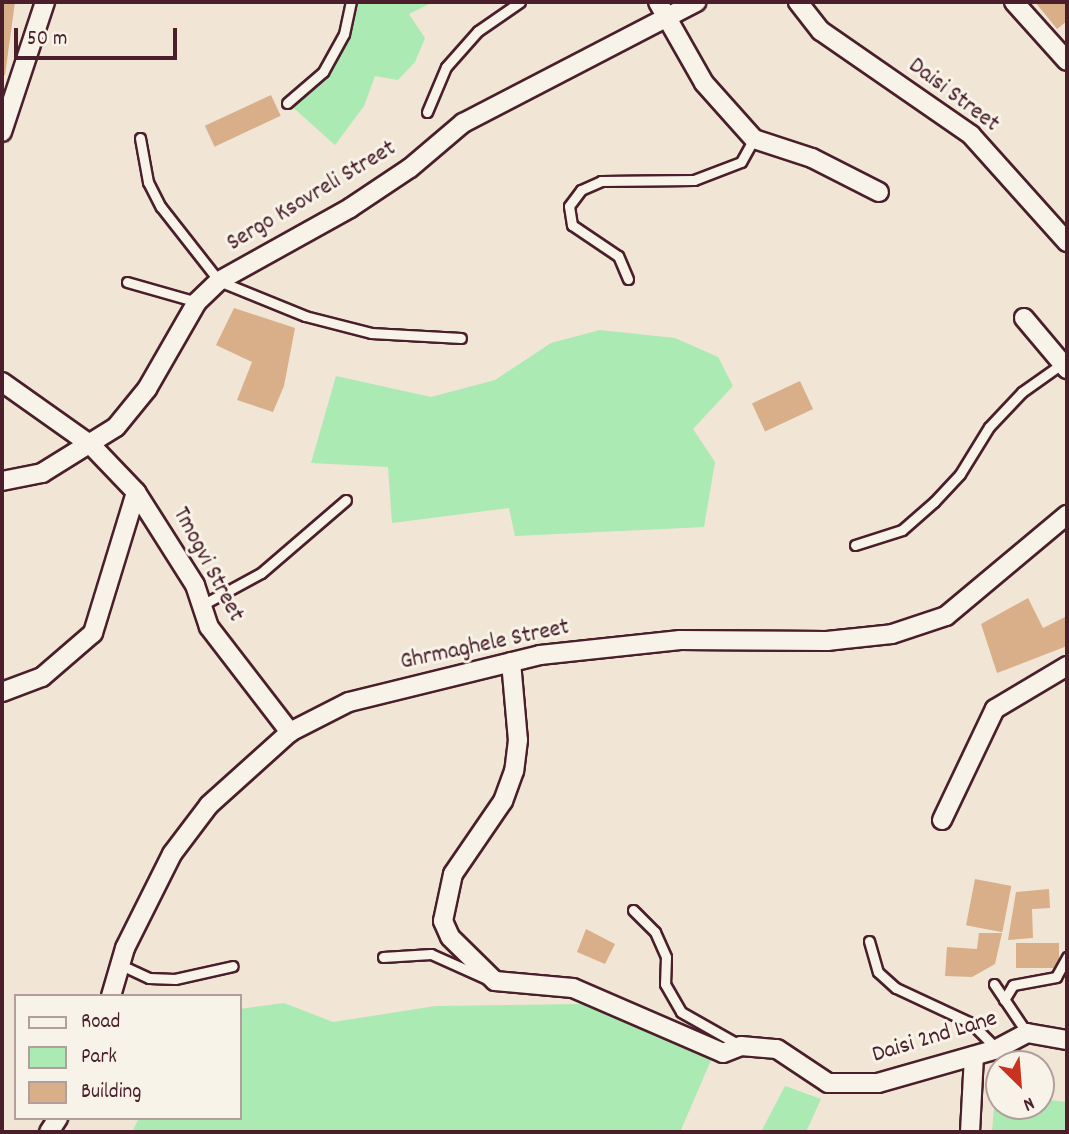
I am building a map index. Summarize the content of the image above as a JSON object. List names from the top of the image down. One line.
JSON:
{"streets":{"street":["Daisi Street","Sergo Ksovreli Street","Tmogvi Street","Ghrmaghele Street","Daisi 2nd Lane"]},"crossings":[["Sergo Ksovreli Street","Tmogvi Street"],["Tmogvi Street","Ghrmaghele Street"]],"legend":["Road","Park","Building"],"scale_bar":"50 m","north":"bottom right"}
